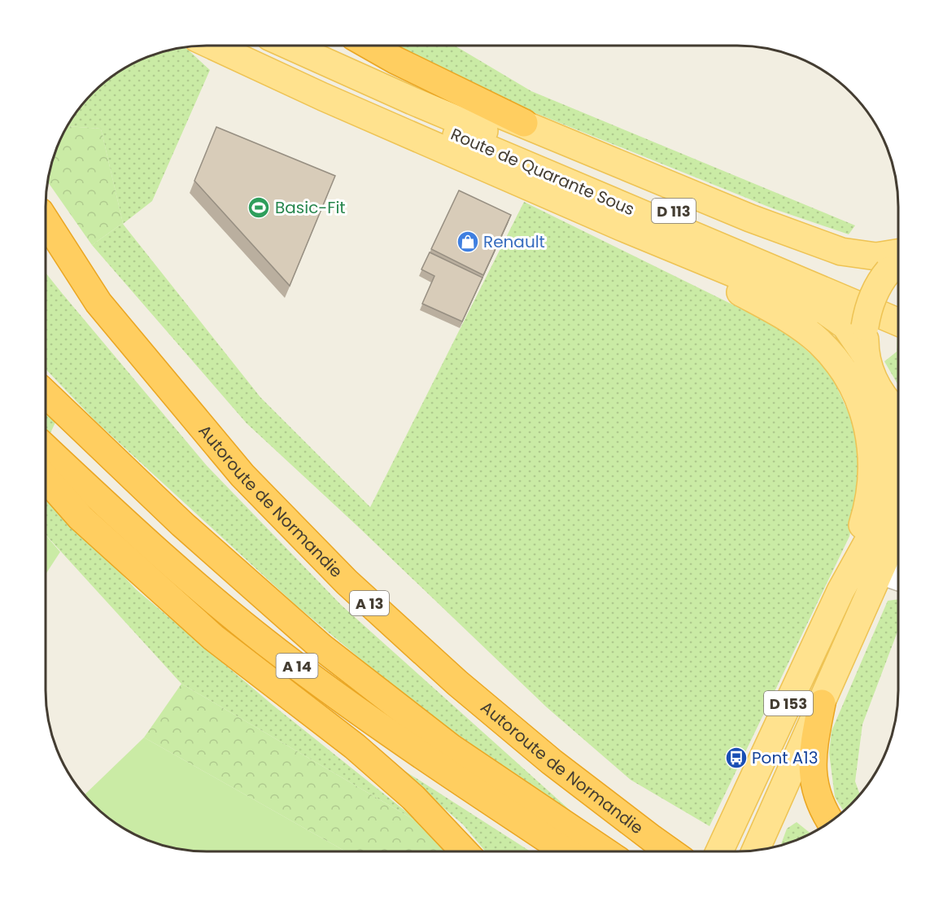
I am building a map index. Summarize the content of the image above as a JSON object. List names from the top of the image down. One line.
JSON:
{"streets":{"highway":["Autoroute de Normandie","A 13","A 14"],"main road":["Route de Quarante Sous","D 113","D 153"]},"places":{"sports":["Basic-Fit"],"shop":["Renault"],"bus stop":["Pont A13"]}}
